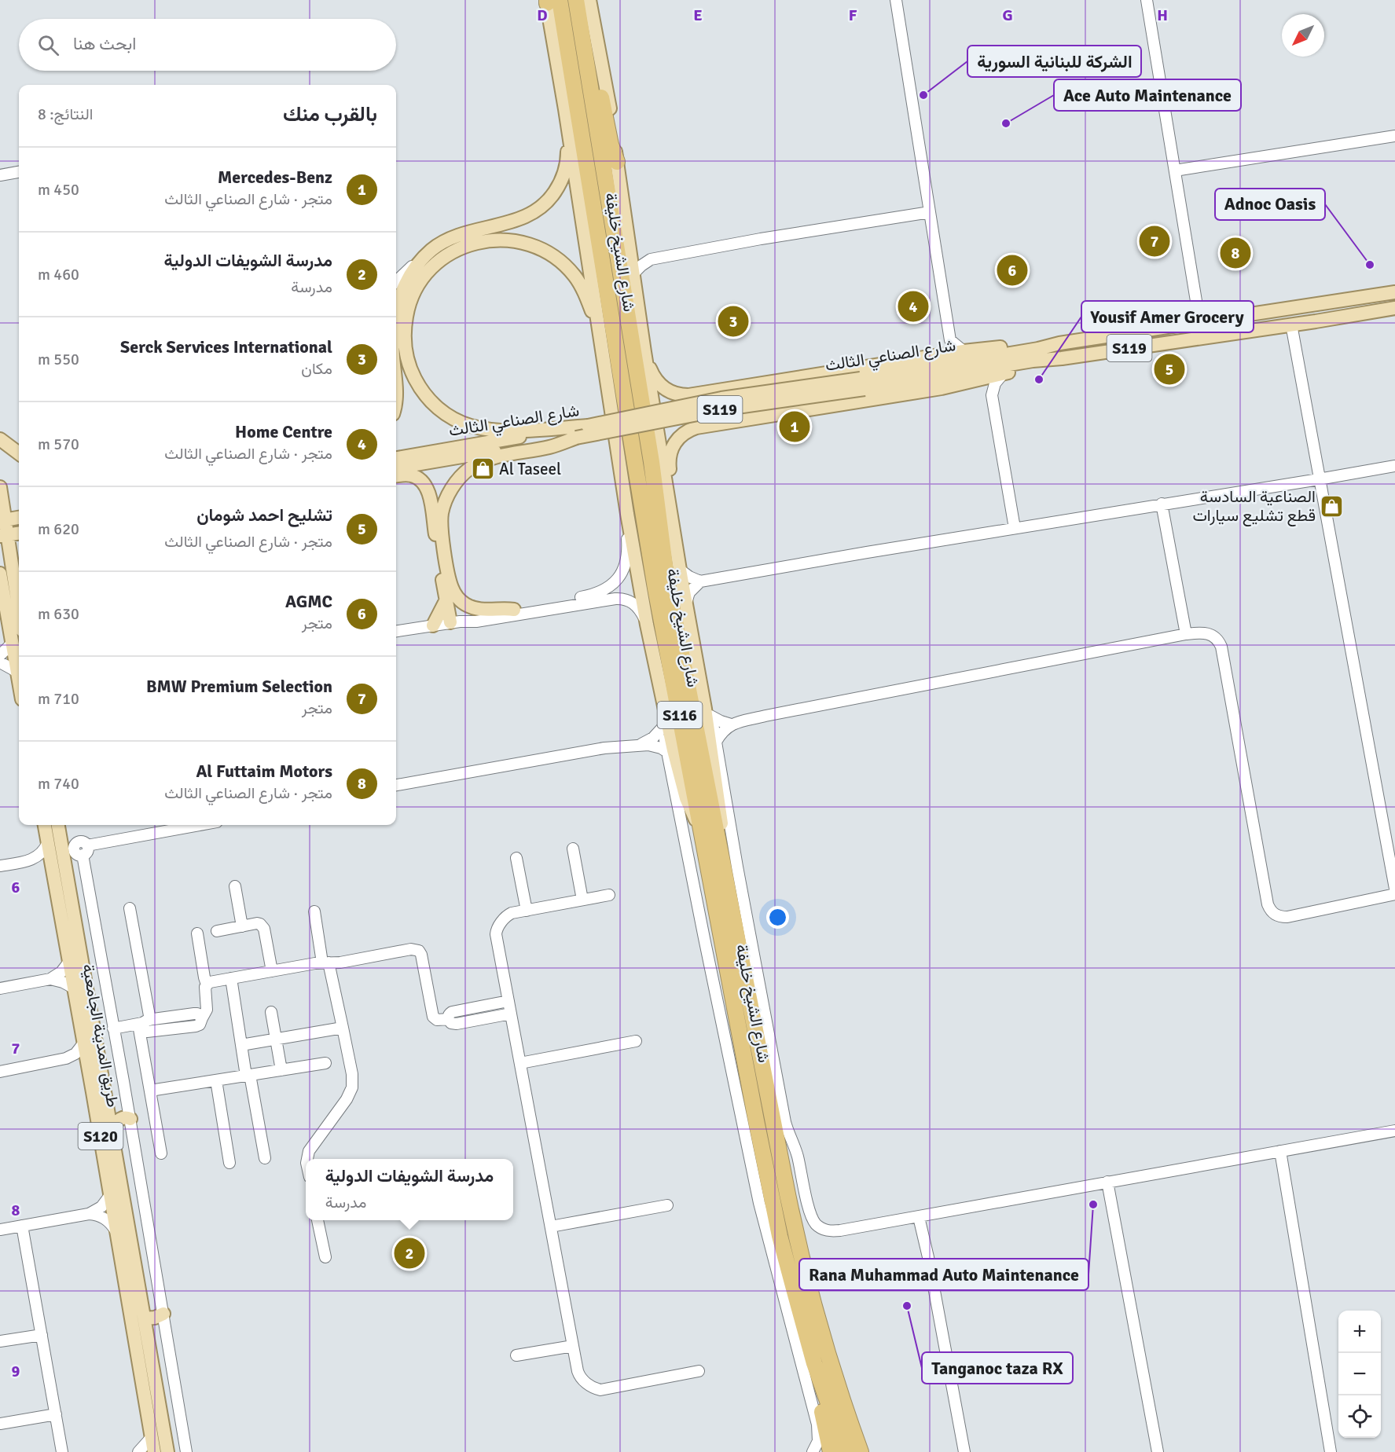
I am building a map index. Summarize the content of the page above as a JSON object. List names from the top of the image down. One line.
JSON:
{"streets":{"highway":["شارع الشيخ خليفة","S116"],"main road":["S119","شارع الصناعي الثالث","طريق المدينة الجامعية","S120"]},"crossings":[["شارع الشيخ خليفة","S116"]],"places":{"other":["الشركة للبنانية السورية","Ace Auto Maintenance","Adnoc Oasis","Yousif Amer Grocery","Rana Muhammad Auto Maintenance","Tanganoc taza RX"],"shop":["Al Taseel","الصناعية السادسة قطع تشليع سيارات"]},"north":"bottom left","page":{"search":"ابحث هنا","heading":["بالقرب منك","النتائج: 8"],"list":[{"mark":"1","name":"Mercedes-Benz","note":"متجر · شارع الصناعي الثالث","value":"450 m"},{"mark":"2","name":"مدرسة الشويفات الدولية","note":"مدرسة","value":"460 m"},{"mark":"3","name":"Serck Services International","note":"مكان","value":"550 m"},{"mark":"4","name":"Home Centre","note":"متجر · شارع الصناعي الثالث","value":"570 m"},{"mark":"5","name":"تشليح احمد شومان","note":"متجر · شارع الصناعي الثالث","value":"620 m"},{"mark":"6","name":"AGMC","note":"متجر","value":"630 m"},{"mark":"7","name":"BMW Premium Selection","note":"متجر","value":"710 m"},{"mark":"8","name":"Al Futtaim Motors","note":"متجر · شارع الصناعي الثالث","value":"740 m"}],"pins":["7","8","6","4","3","5","1","2"],"popup":["مدرسة الشويفات الدولية","مدرسة"],"map_buttons":["+","−"]},"grid":{"columns":["D","E","F","G","H"],"rows":["6","7","8","9"]}}
